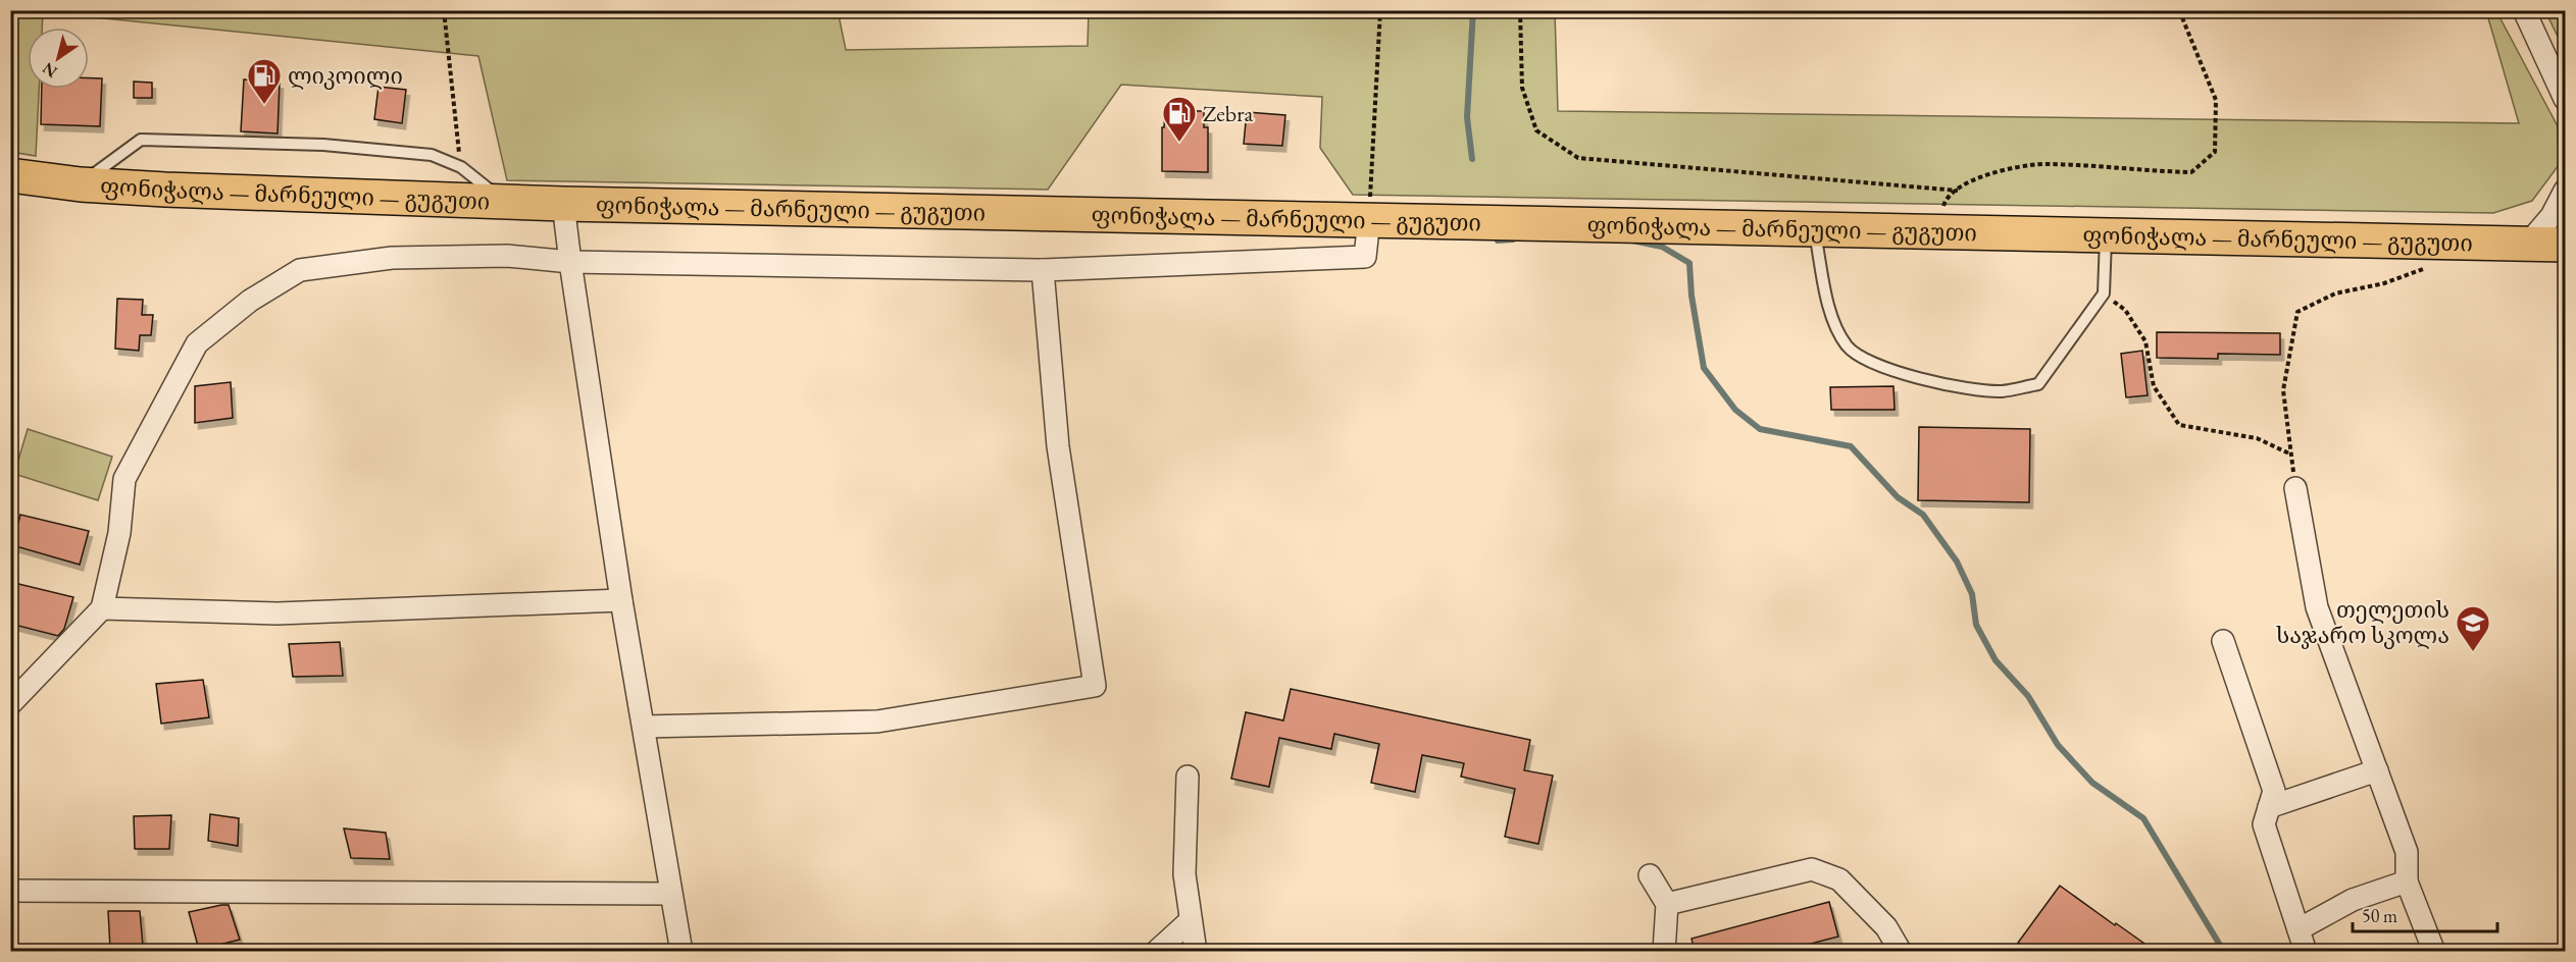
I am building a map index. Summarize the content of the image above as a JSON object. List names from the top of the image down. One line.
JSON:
{"streets":{"highway":["ფონიჭალა — მარნეული — გუგუთი"]},"places":{"fuel station":["ლიკოილი","Zebra"],"school or university":["თელეთის საჯარო სკოლა"]},"scale_bar":"50 m","north":"bottom left"}
